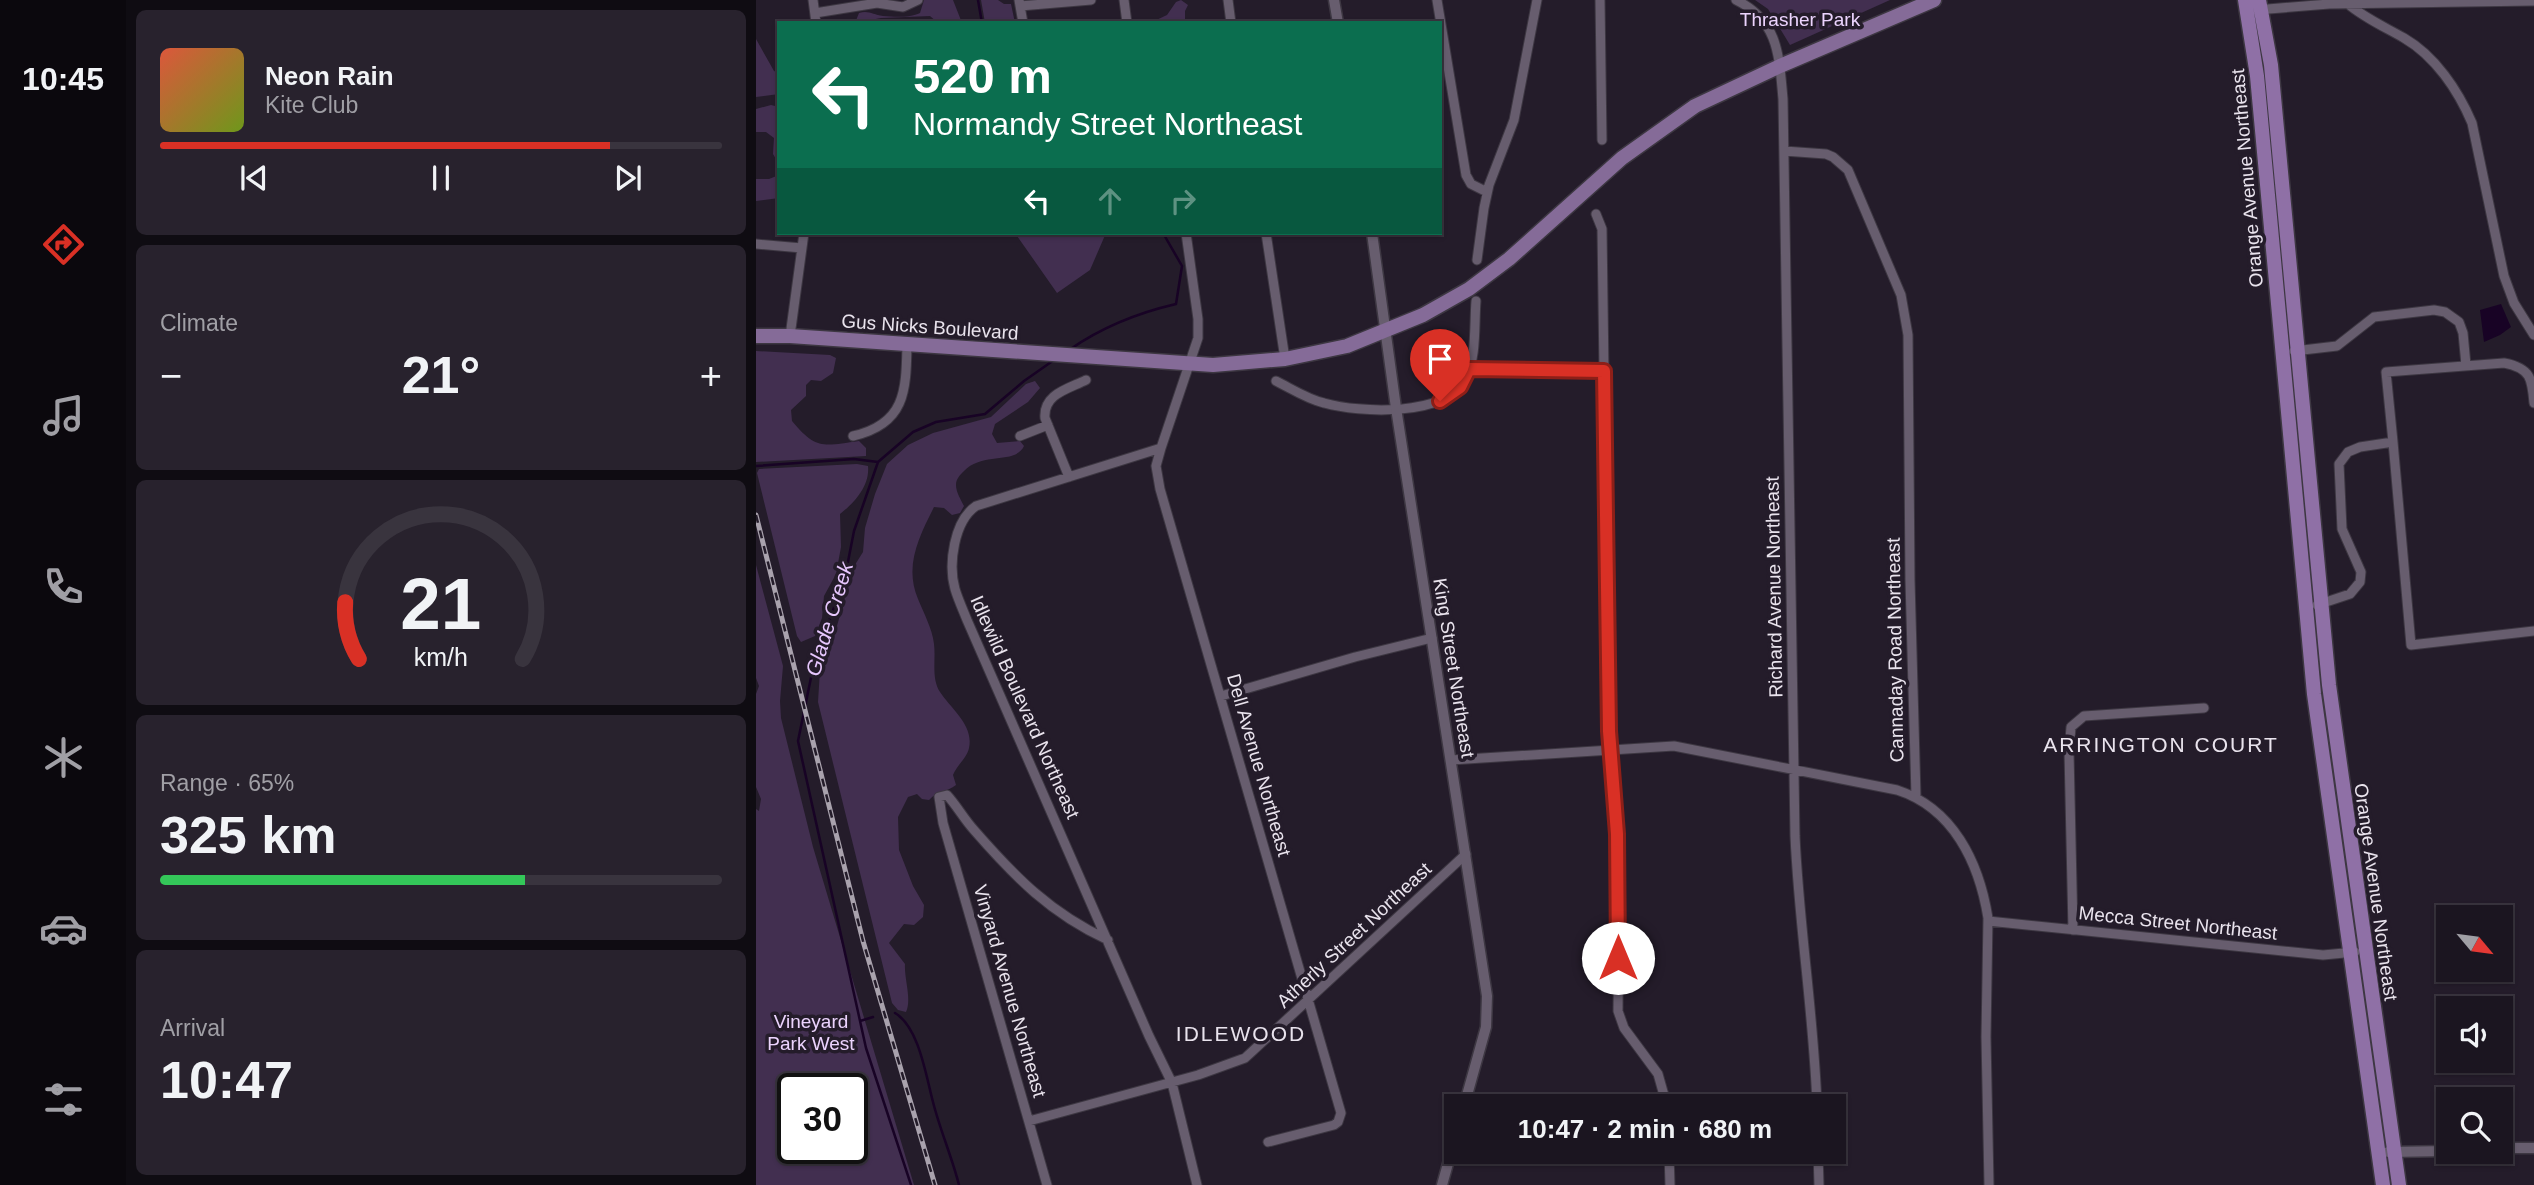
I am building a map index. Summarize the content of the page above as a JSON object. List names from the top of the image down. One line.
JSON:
{"streets":{"highway":["Orange Avenue Northeast"],"main road":["Gus Nicks Boulevard"],"street":["Richard Avenue Northeast","Cannaday Road Northeast","King Street Northeast","Idlewild Boulevard Northeast","Dell Avenue Northeast","Mecca Street Northeast","Atherly Street Northeast","Vinyard Avenue Northeast"]},"crossings":[["Orange Avenue Northeast","Mecca Street Northeast"],["Gus Nicks Boulevard","Richard Avenue Northeast"],["Gus Nicks Boulevard","King Street Northeast"],["Richard Avenue Northeast","Cannaday Road Northeast"],["King Street Northeast","Atherly Street Northeast"],["Idlewild Boulevard Northeast","Dell Avenue Northeast"],["Idlewild Boulevard Northeast","Atherly Street Northeast"],["Idlewild Boulevard Northeast","Vinyard Avenue Northeast"],["Dell Avenue Northeast","Atherly Street Northeast"],["Atherly Street Northeast","Vinyard Avenue Northeast"]],"districts":["ARRINGTON COURT","IDLEWOOD"],"water":["Glade Creek"],"parks":["Thrasher Park","Vineyard Park West"],"north":"bottom right","page":{"tabs":"10:45","turn":["520 m","Normandy Street Northeast"],"song":["Neon Rain","Kite Club"],"tile":["Climate",["Range · 65%","325 km"],["Arrival","10:47"]],"heat":["−","21°","+"],"limit":"30","trip":"10:47 · 2 min · 680 m","gauge":["21","km/h"]}}
